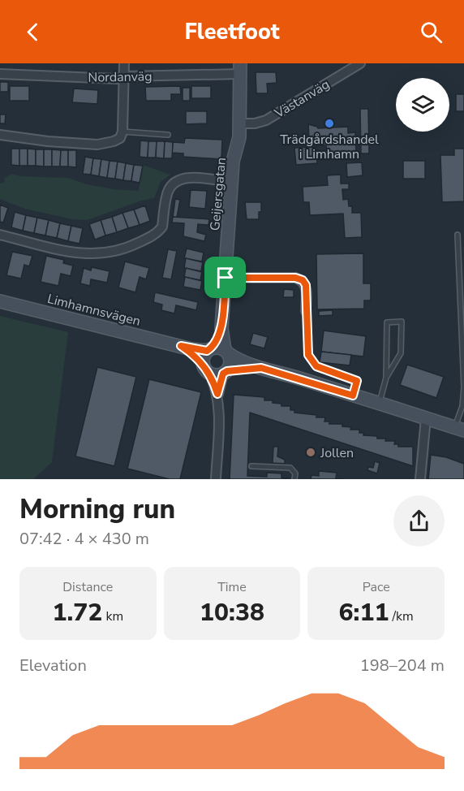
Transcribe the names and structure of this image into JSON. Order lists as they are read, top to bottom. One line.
{"streets":{"main road":["Geijersgatan","Limhamnsvägen"],"street":["Nordanväg","Västanväg"]},"crossings":[["Nordanväg","Geijersgatan"],["Västanväg","Geijersgatan"],["Geijersgatan","Limhamnsvägen"]],"places":["Trädgårdshandel i Limhamn","Jollen"],"page":{"header":"Fleetfoot","heading":["Morning run","07:42 · 4 × 430 m"],"stats":[["Distance","1.72 km"],["Time","10:38"],["Pace","6:11 /km"]],"chart":["Elevation","198–204 m"]}}
